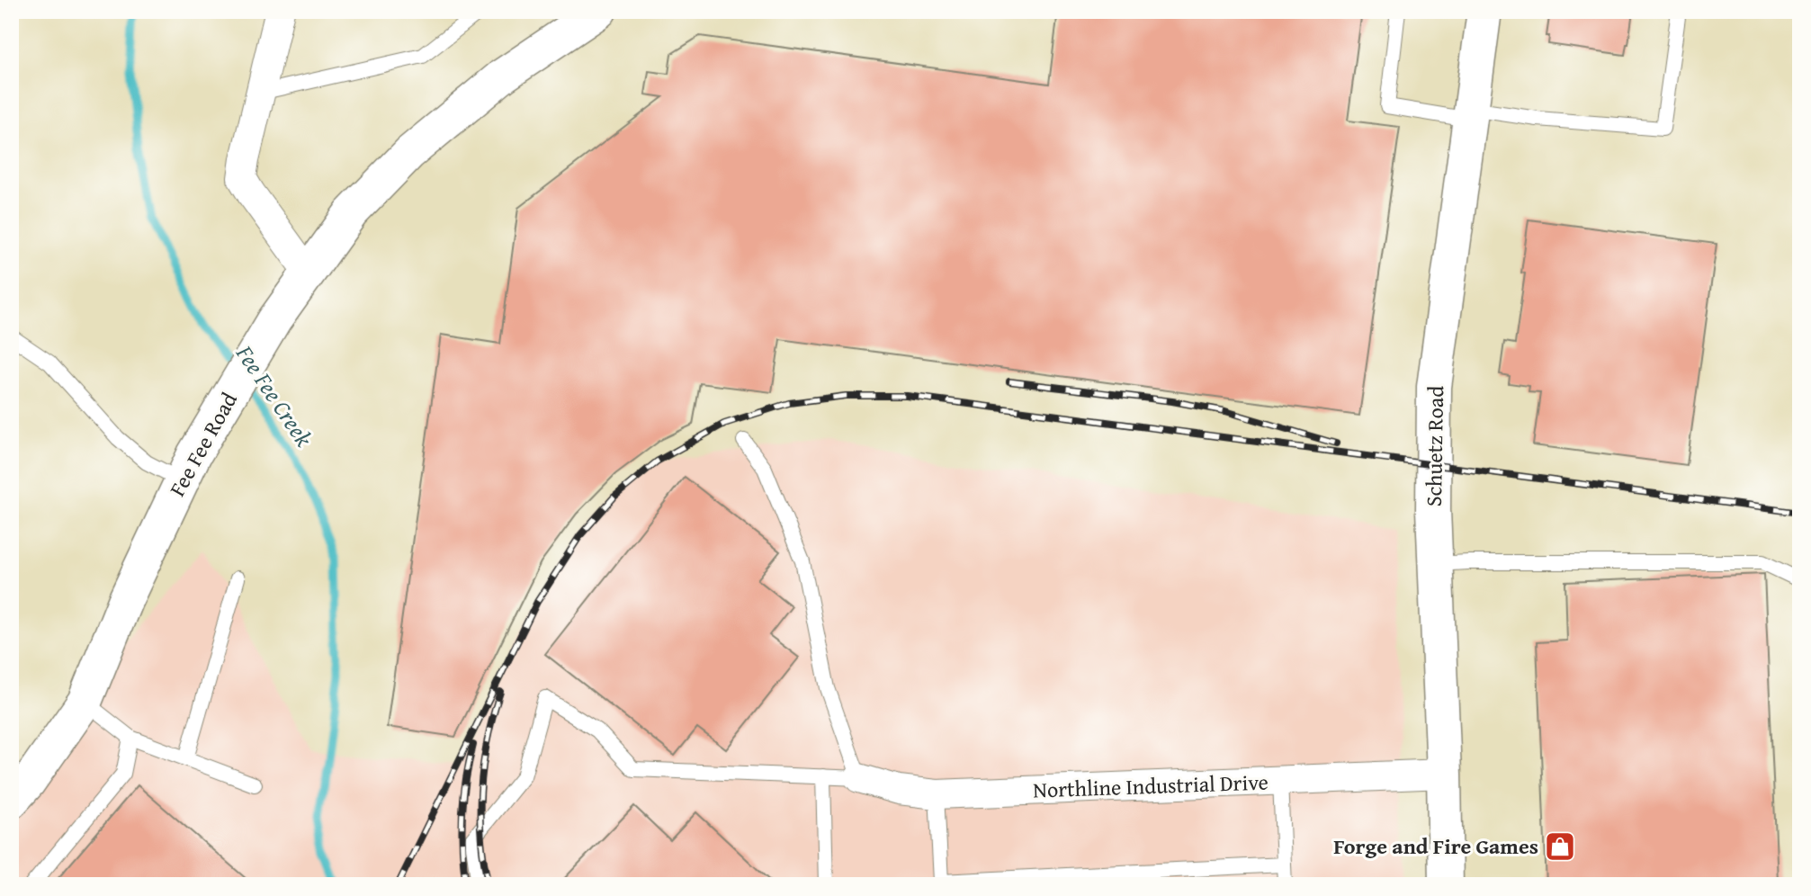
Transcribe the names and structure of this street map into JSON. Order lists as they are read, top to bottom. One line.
{"streets":{"street":["Fee Fee Road","Schuetz Road","Northline Industrial Drive"]},"crossings":[["Schuetz Road","Northline Industrial Drive"]],"water":["Fee Fee Creek"],"places":{"shop":["Forge and Fire Games"]}}
